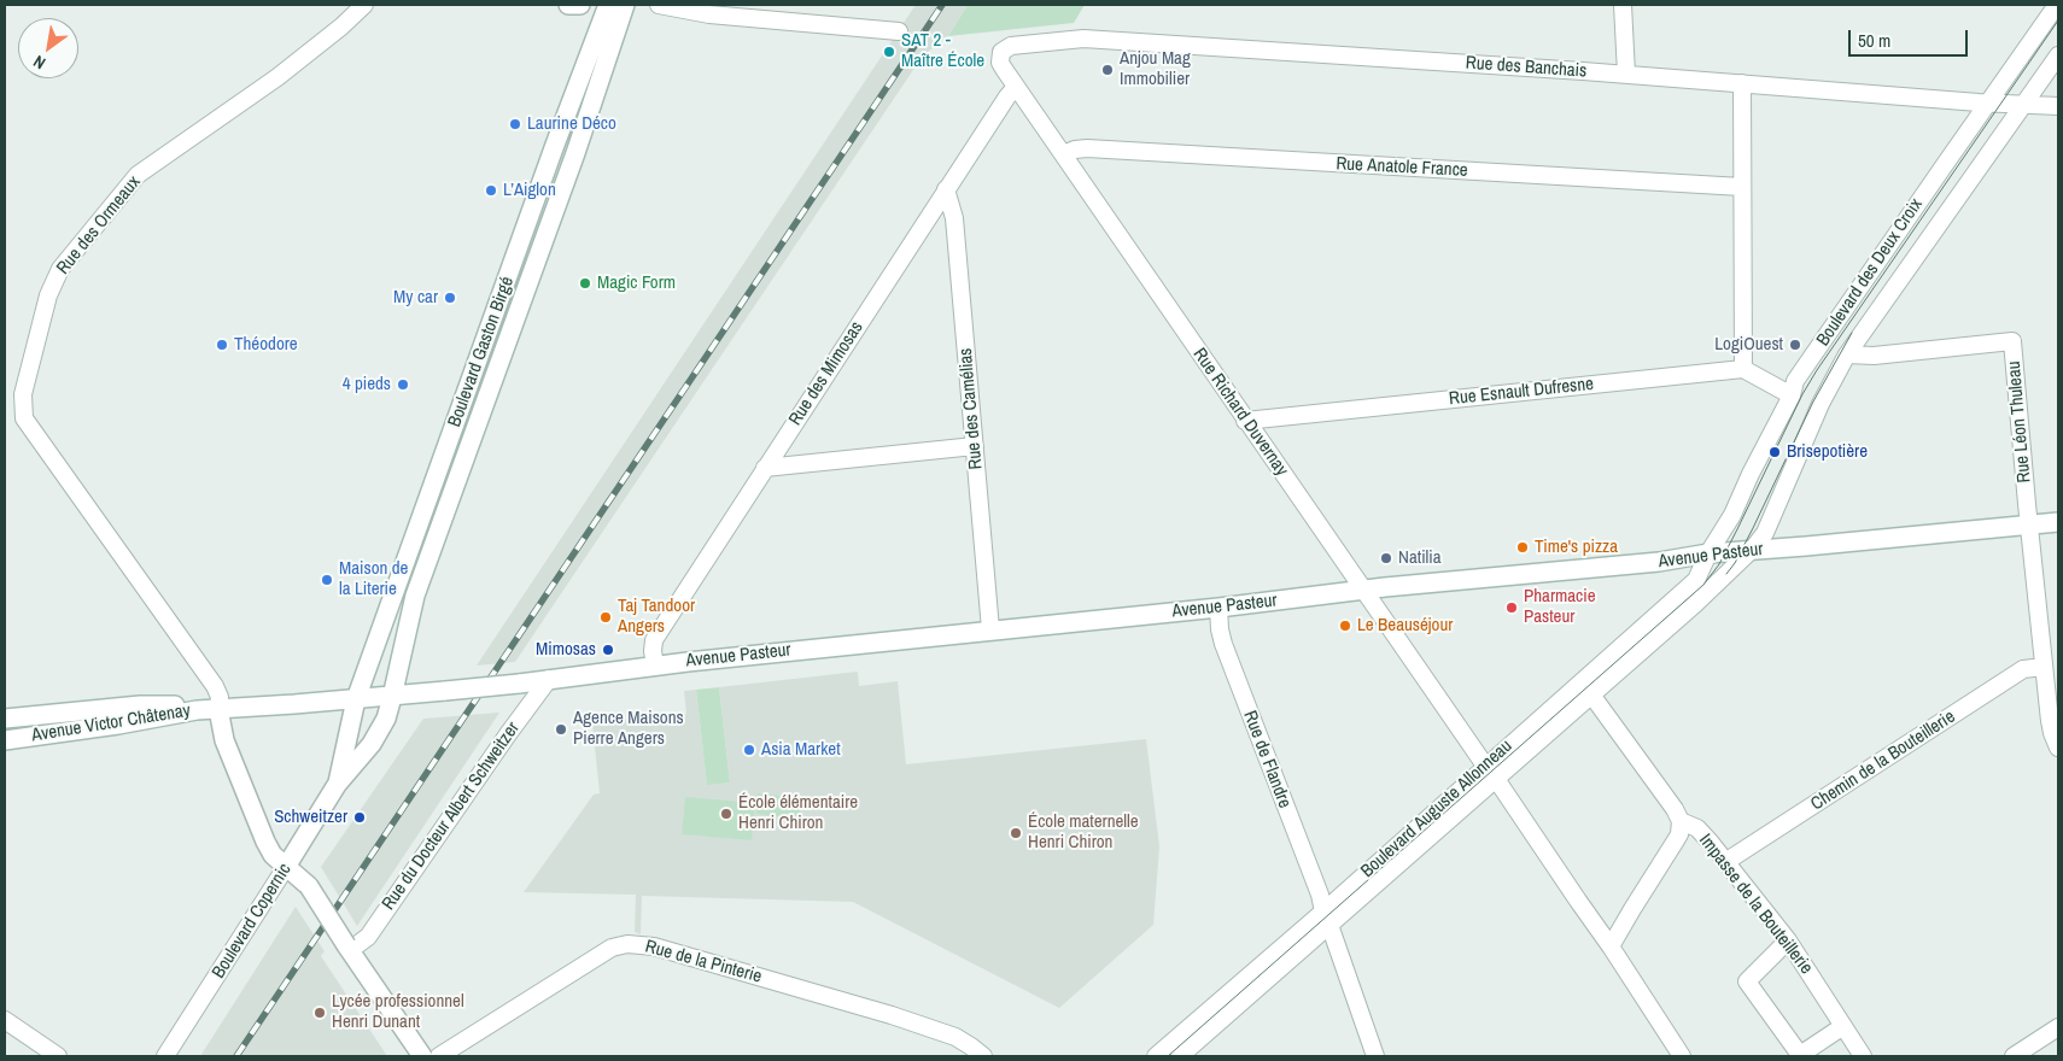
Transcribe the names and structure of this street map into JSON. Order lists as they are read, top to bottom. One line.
{"streets":{"main road":["Boulevard Gaston Birgé","Avenue Pasteur","Avenue Victor Châtenay","Boulevard Copernic"],"street":["Rue des Banchais","Rue Anatole France","Rue des Ormeaux","Boulevard des Deux Croix","Rue des Mimosas","Rue Esnault Dufresne","Rue des Camélias","Rue Richard Duvernay","Rue Léon Thuleau","Rue de Flandre","Chemin de la Bouteillerie","Boulevard Auguste Allonneau","Rue du Docteur Albert Schweitzer","Impasse de la Bouteillerie","Rue de la Pinterie"]},"crossings":[["Rue des Banchais","Boulevard des Deux Croix"],["Rue des Banchais","Rue Richard Duvernay"],["Rue Anatole France","Rue Richard Duvernay"],["Rue des Ormeaux","Avenue Victor Châtenay"],["Boulevard des Deux Croix","Rue Léon Thuleau"],["Boulevard des Deux Croix","Avenue Pasteur"],["Boulevard des Deux Croix","Boulevard Auguste Allonneau"],["Boulevard Gaston Birgé","Avenue Pasteur"],["Boulevard Gaston Birgé","Avenue Victor Châtenay"],["Boulevard Gaston Birgé","Boulevard Copernic"],["Rue des Mimosas","Rue des Camélias"],["Rue des Mimosas","Rue Richard Duvernay"],["Rue des Mimosas","Avenue Pasteur"],["Rue Esnault Dufresne","Rue Richard Duvernay"],["Rue des Camélias","Avenue Pasteur"],["Rue Richard Duvernay","Avenue Pasteur"],["Rue Richard Duvernay","Boulevard Auguste Allonneau"],["Rue Léon Thuleau","Avenue Pasteur"],["Avenue Pasteur","Avenue Victor Châtenay"],["Avenue Pasteur","Rue de Flandre"],["Avenue Pasteur","Boulevard Auguste Allonneau"],["Avenue Pasteur","Rue du Docteur Albert Schweitzer"],["Avenue Pasteur","Boulevard Copernic"],["Avenue Victor Châtenay","Boulevard Copernic"],["Rue de Flandre","Boulevard Auguste Allonneau"],["Chemin de la Bouteillerie","Impasse de la Bouteillerie"]],"places":["SAT 2 - Maître École","Anjou Mag Immobilier","Laurine Déco","L’Aiglon","Magic Form","My car","Théodore","LogiOuest","4 pieds","Brisepotière","Time's pizza","Natilia","Maison de la Literie","Pharmacie Pasteur","Taj Tandoor Angers","Le Beauséjour","Mimosas","Agence Maisons Pierre Angers","Asia Market","École élémentaire Henri Chiron","Schweitzer","École maternelle Henri Chiron","Lycée professionnel Henri Dunant"],"scale_bar":"50 m","north":"bottom left"}
